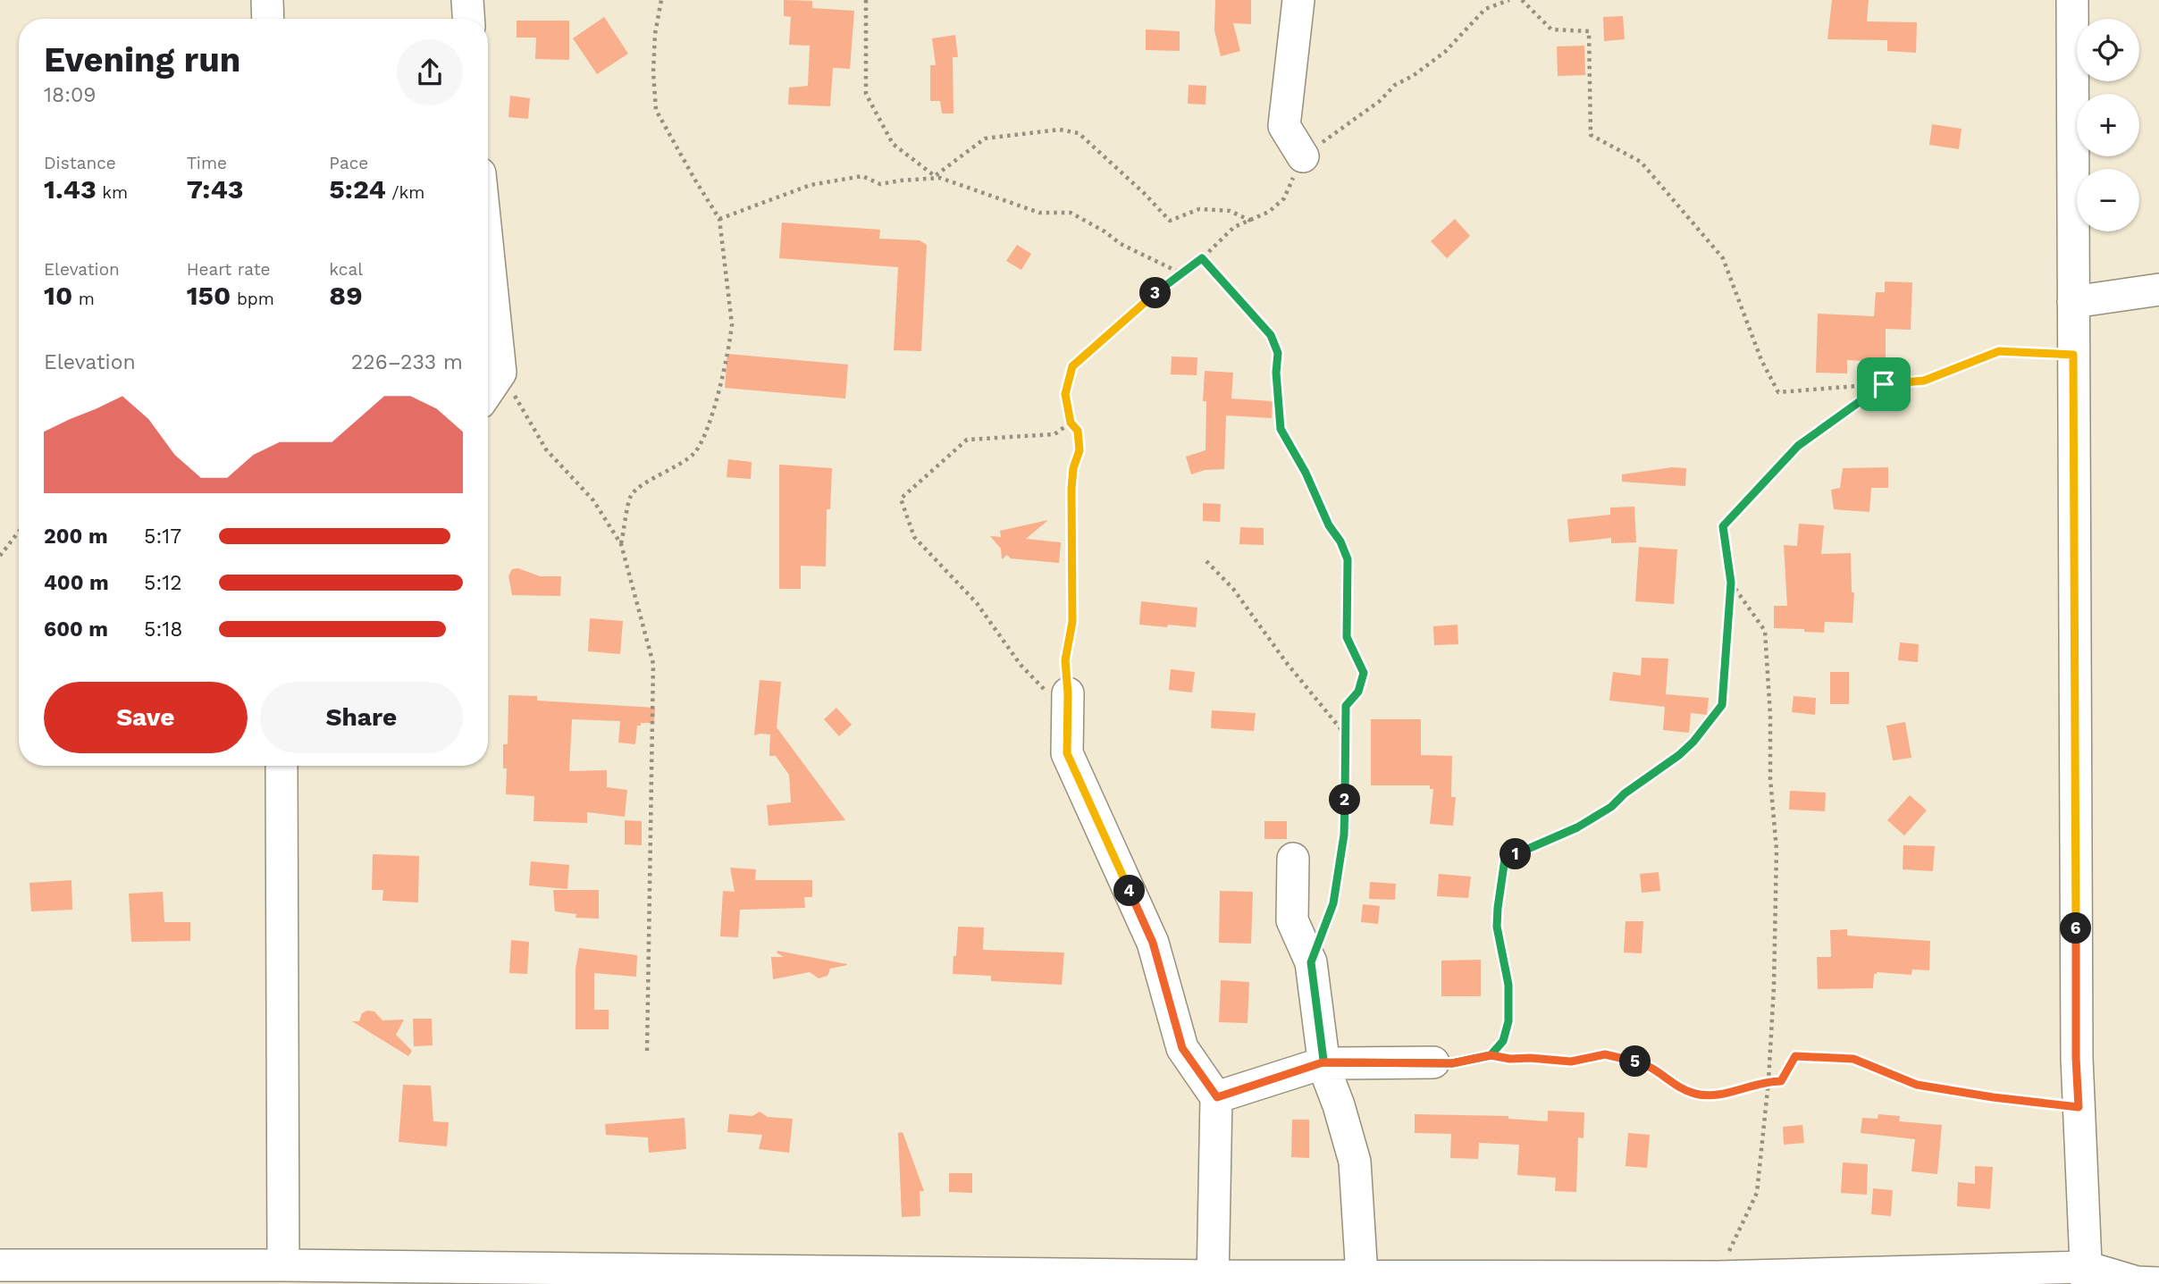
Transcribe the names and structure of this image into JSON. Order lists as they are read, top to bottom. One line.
{"page":{"map_buttons":["+","−"],"heading":["Evening run","18:09"],"stats":[["Distance","1.43 km"],["Time","7:43"],["Pace","5:24 /km"],["Elevation","10 m"],["Heart rate","150 bpm"],["kcal","89"]],"pins":["3","2","1","4","6","5"],"chart":["Elevation","226–233 m"],"list":[{"name":"200 m","note":"5:17"},{"name":"400 m","note":"5:12"},{"name":"600 m","note":"5:18"}],"buttons":["Save","Share"]}}
